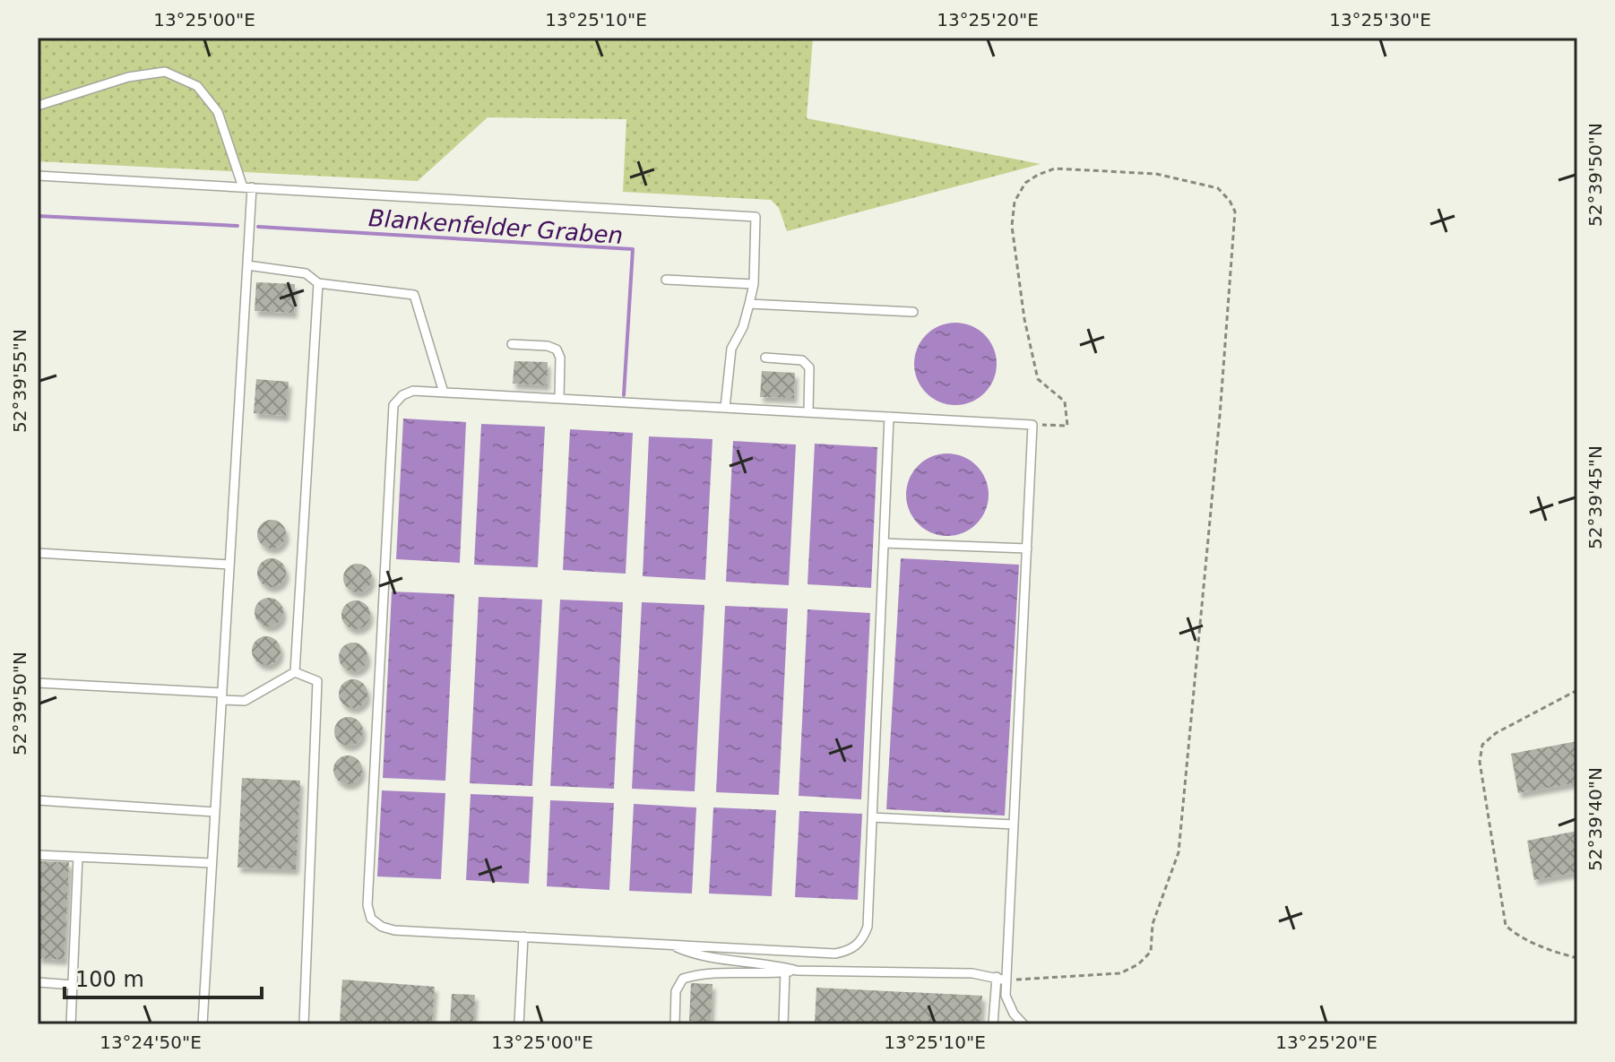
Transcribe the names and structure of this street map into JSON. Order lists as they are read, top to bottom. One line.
{"water":["Blankenfelder Graben"],"scale_bar":"100 m","coordinates":["13°25'00\"E","13°25'10\"E","13°25'20\"E","13°25'30\"E","52°39'50\"N","52°39'55\"N","52°39'45\"N","52°39'40\"N","13°24'50\"E"]}
